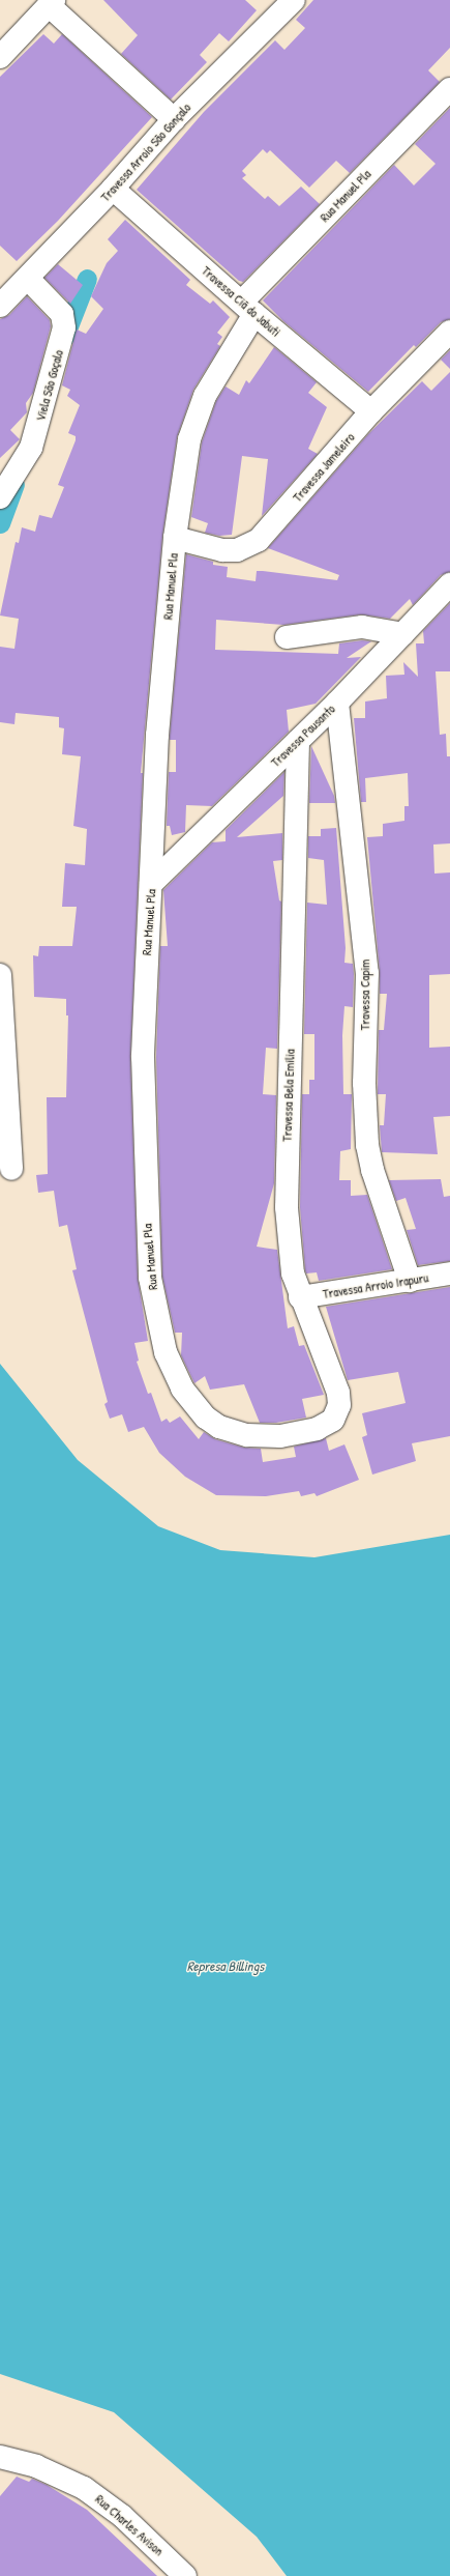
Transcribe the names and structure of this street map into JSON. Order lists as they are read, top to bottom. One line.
{"streets":{"street":["Travessa Arroio São Gonçalo","Rua Manuel Pla","Travessa Ciã do Jabuti","Viela São Goçalo","Travessa Jameleiro","Travessa Pausanto","Travessa Capim","Travessa Bela Emília","Travessa Arroio Irapuru","Rua Charles Avison"]},"crossings":[["Travessa Arroio São Gonçalo","Travessa Ciã do Jabuti"],["Travessa Arroio São Gonçalo","Viela São Goçalo"],["Rua Manuel Pla","Travessa Ciã do Jabuti"],["Rua Manuel Pla","Travessa Jameleiro"],["Rua Manuel Pla","Travessa Pausanto"],["Rua Manuel Pla","Travessa Bela Emília"],["Travessa Ciã do Jabuti","Travessa Jameleiro"],["Travessa Pausanto","Travessa Capim"],["Travessa Pausanto","Travessa Bela Emília"],["Travessa Capim","Travessa Arroio Irapuru"],["Travessa Bela Emília","Travessa Arroio Irapuru"]],"water":["Represa Billings"]}
